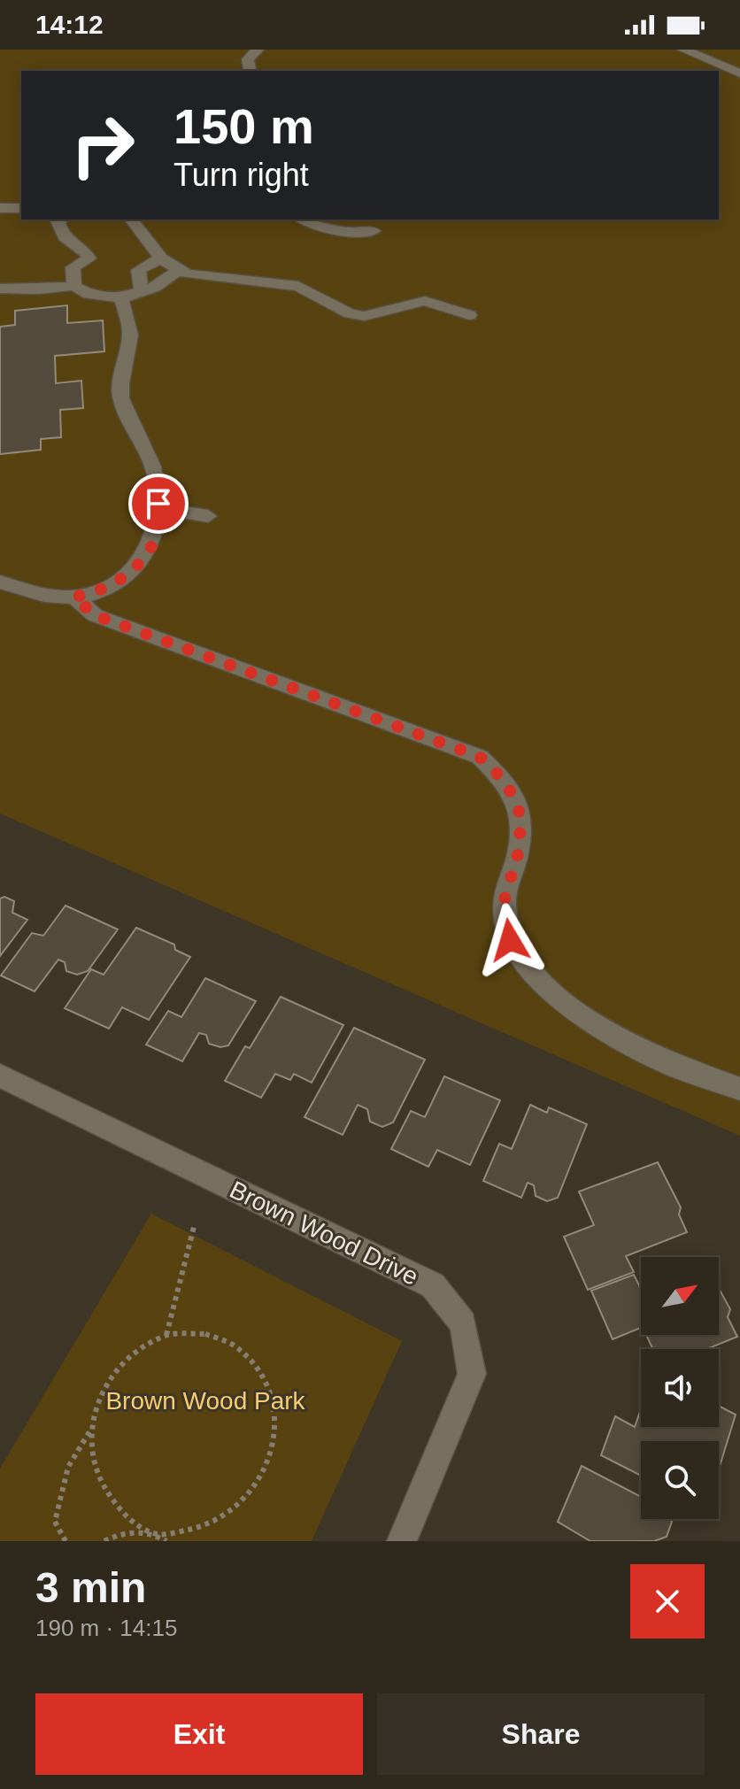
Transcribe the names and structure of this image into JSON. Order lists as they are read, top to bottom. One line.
{"streets":{"street":["Brown Wood Drive"]},"parks":["Brown Wood Park"],"north":"top right","page":{"status":"14:12","turn":["150 m","Turn right"],"heading":["3 min","190 m · 14:15"],"buttons":["Exit","Share"]}}
